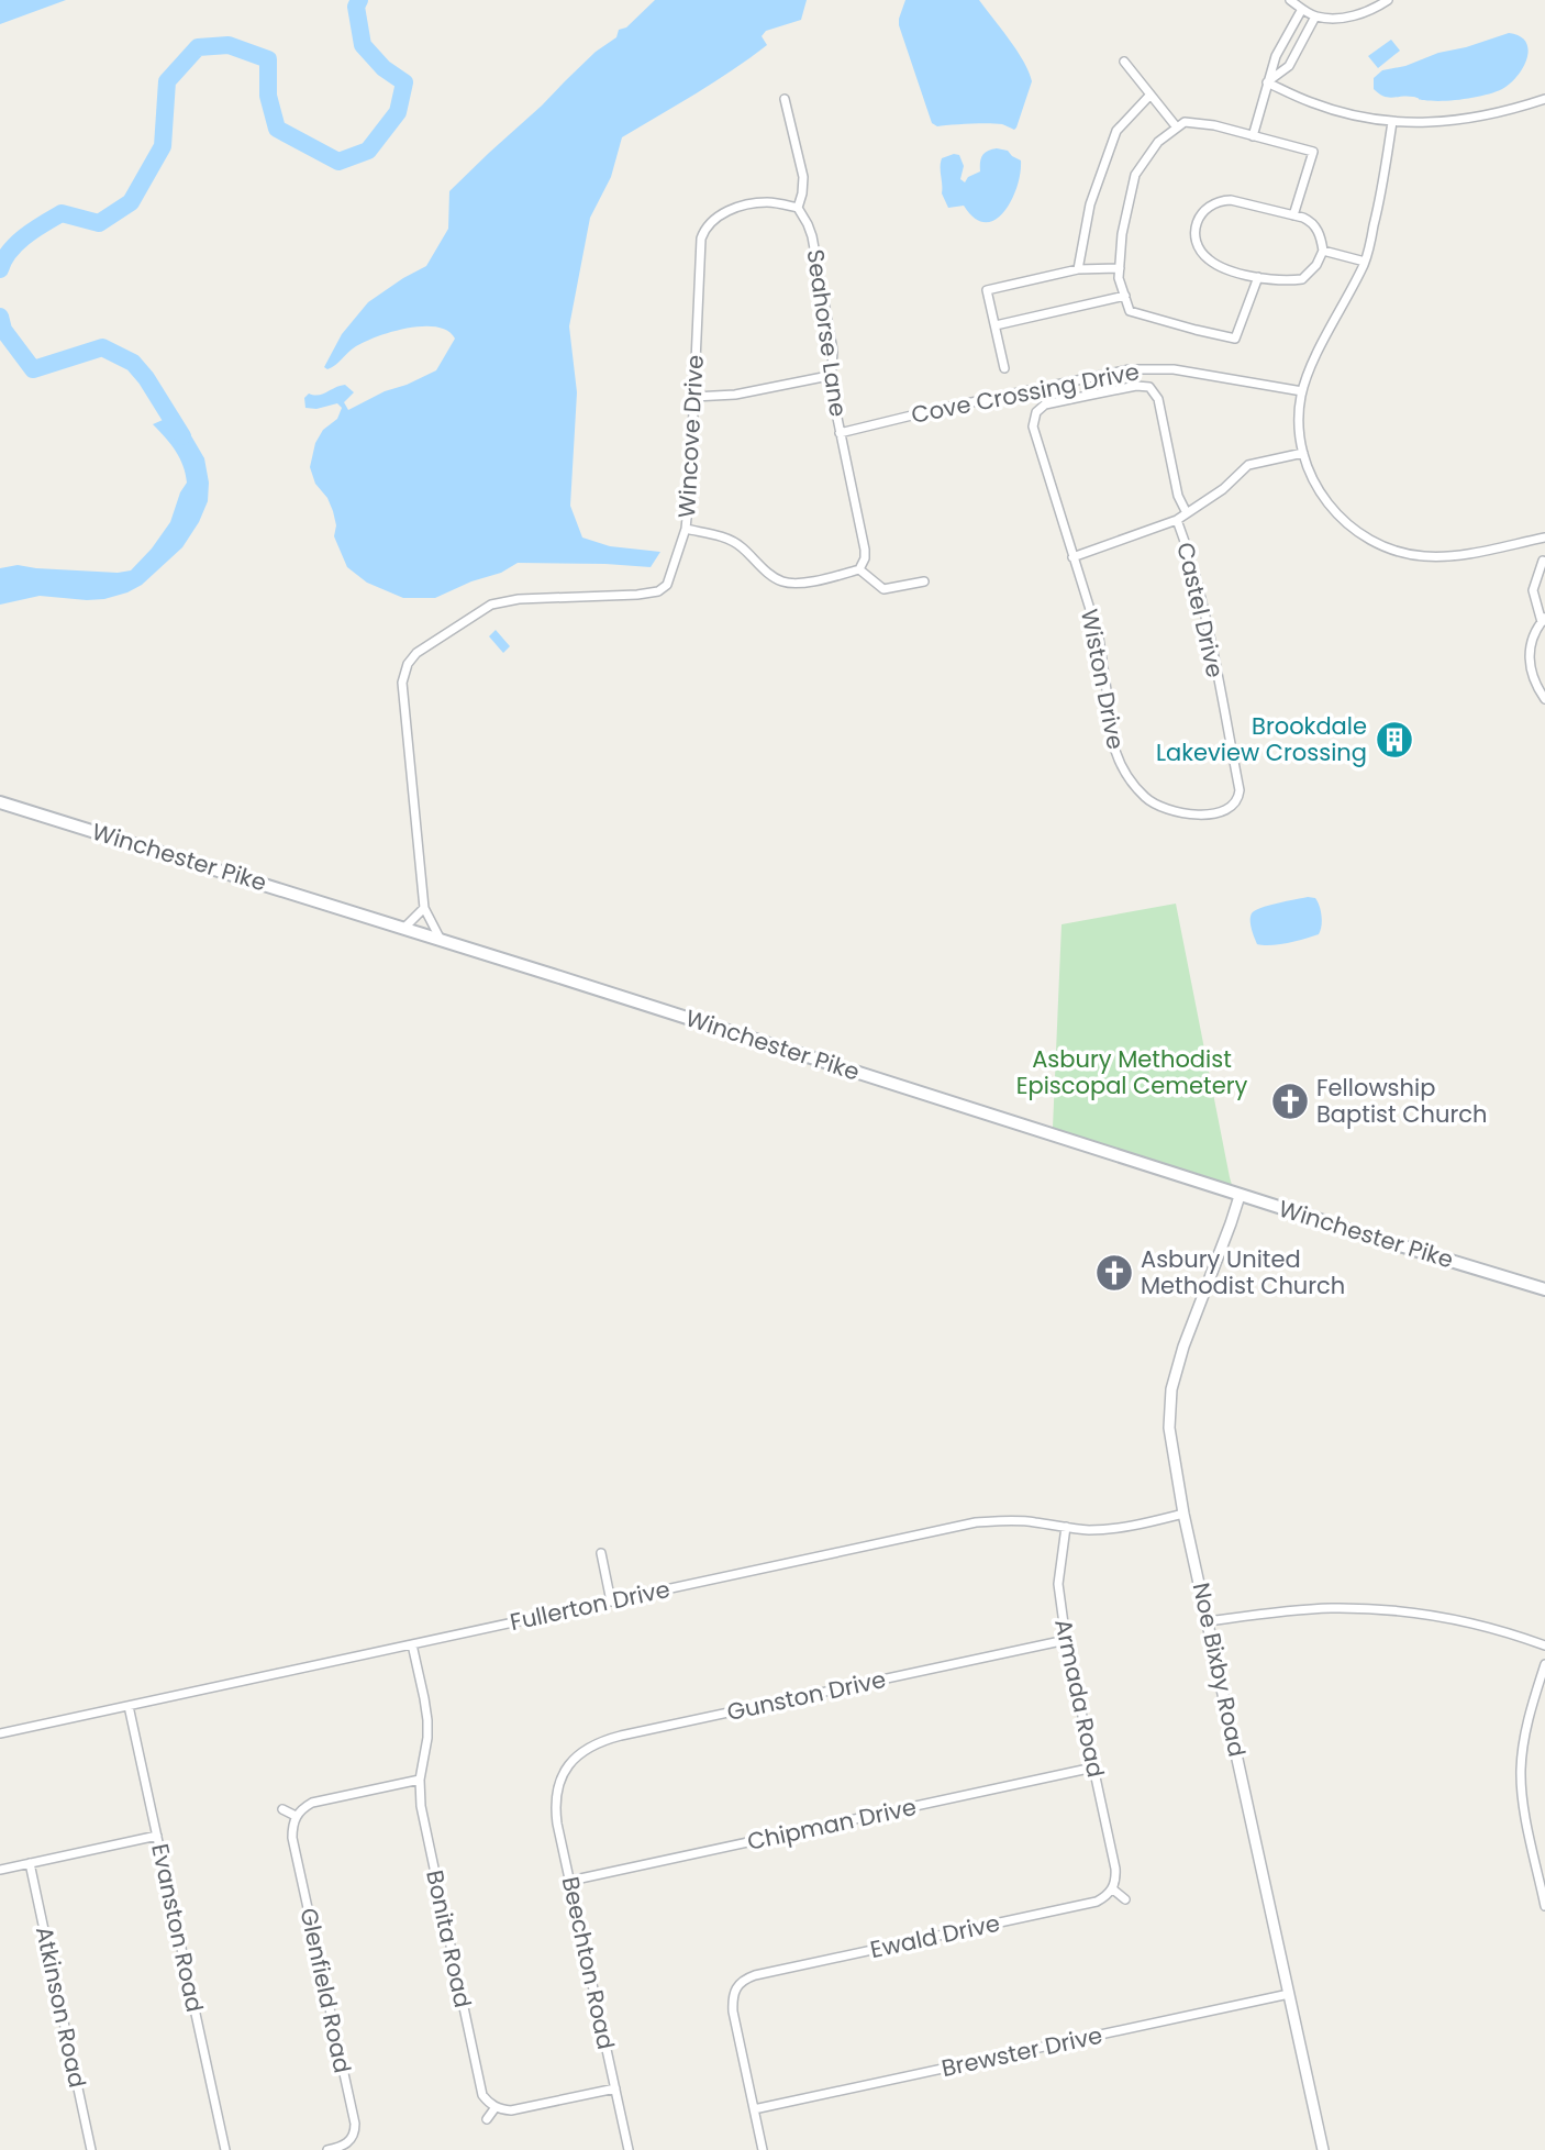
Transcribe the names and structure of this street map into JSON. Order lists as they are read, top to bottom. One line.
{"streets":{"main road":["Winchester Pike"],"street":["Seahorse Lane","Cove Crossing Drive","Wincove Drive","Castel Drive","Wiston Drive","Fullerton Drive","Noe Bixby Road","Gunston Drive","Armada Road","Chipman Drive","Evanston Road","Ewald Drive","Bonita Road","Beechton Road","Glenfield Road","Atkinson Road","Brewster Drive"]},"crossings":[["Seahorse Lane","Cove Crossing Drive"],["Seahorse Lane","Wincove Drive"],["Wincove Drive","Winchester Pike"],["Castel Drive","Wiston Drive"],["Winchester Pike","Noe Bixby Road"],["Fullerton Drive","Noe Bixby Road"],["Fullerton Drive","Armada Road"],["Fullerton Drive","Evanston Road"],["Fullerton Drive","Bonita Road"],["Noe Bixby Road","Brewster Drive"],["Gunston Drive","Armada Road"],["Gunston Drive","Beechton Road"],["Armada Road","Chipman Drive"],["Armada Road","Ewald Drive"],["Chipman Drive","Beechton Road"],["Ewald Drive","Brewster Drive"]],"parks":["Asbury Methodist Episcopal Cemetery"],"places":{"building":["Brookdale Lakeview Crossing"],"church":["Fellowship Baptist Church","Asbury United Methodist Church"]}}
